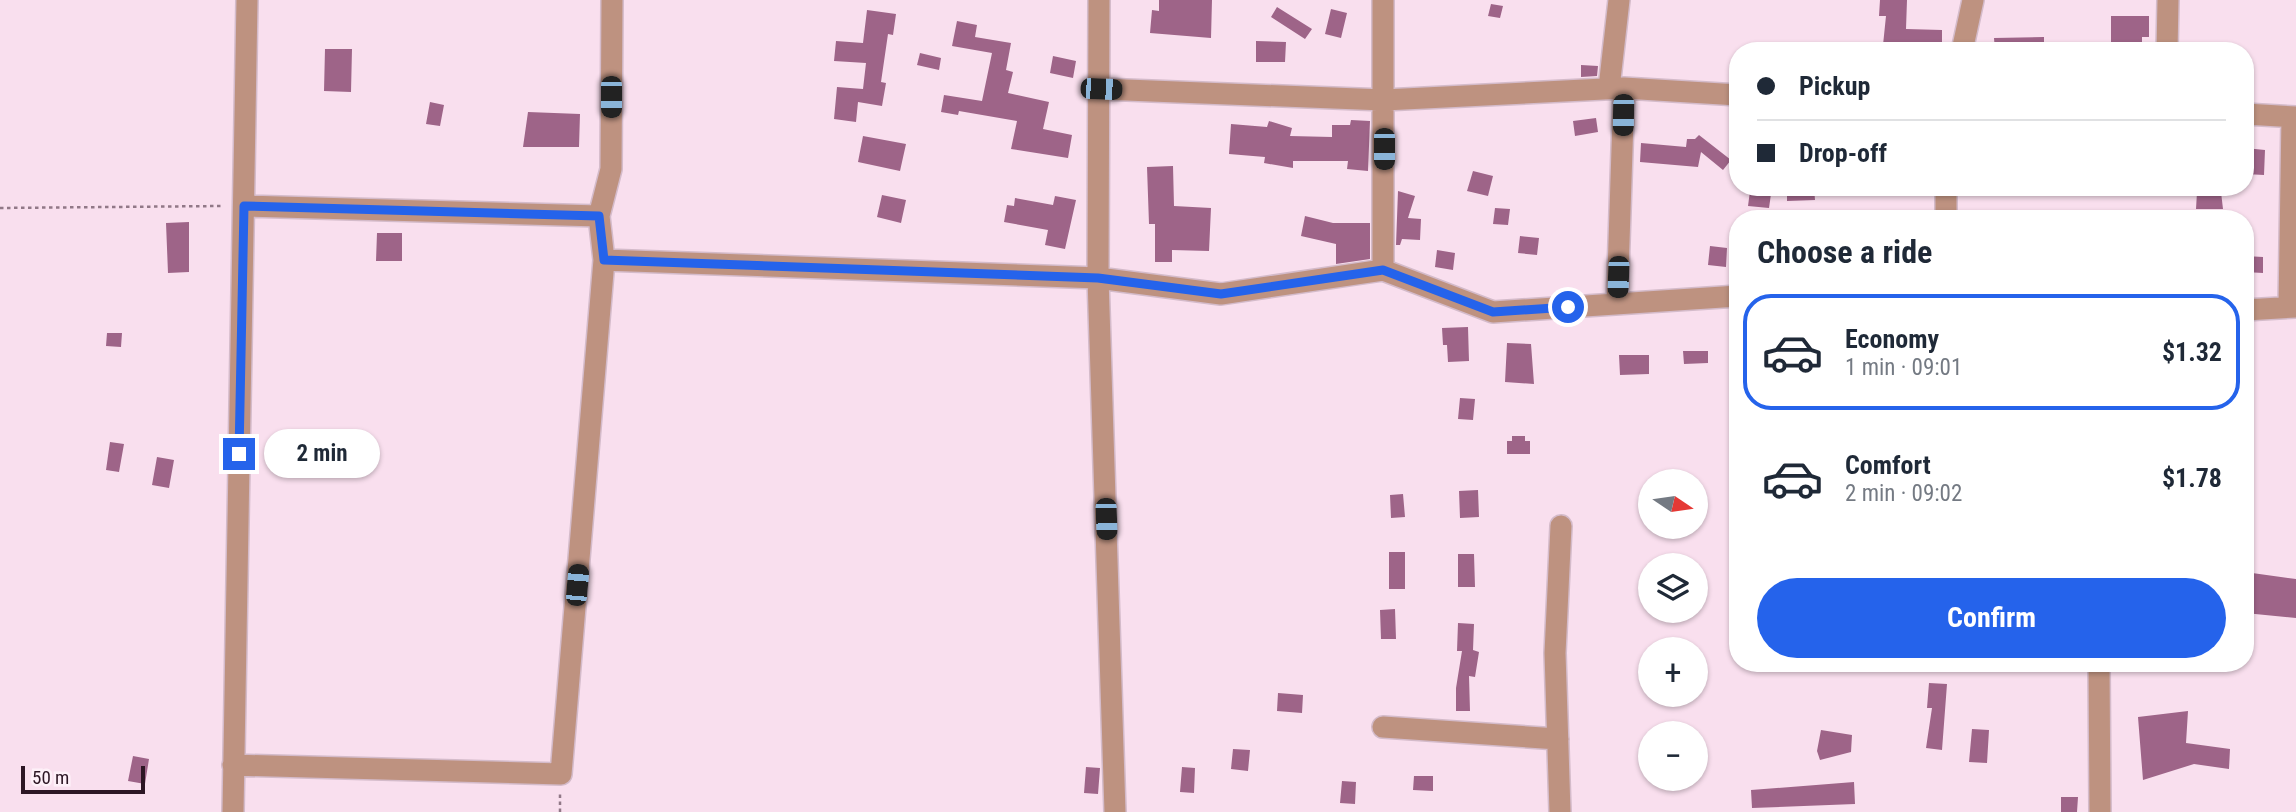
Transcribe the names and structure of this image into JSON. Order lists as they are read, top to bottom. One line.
{"scale_bar":"50 m","north":"right","page":{"banner":["Pickup","Drop-off"],"heading":"Choose a ride","list":[{"name":"Economy","note":"1 min · 09:01","value":"$1.32"},{"name":"Comfort","note":"2 min · 09:02","value":"$1.78"}],"bubble":"2 min","map_buttons":["+","−"],"buttons":"Confirm","scale":"50 m"}}
